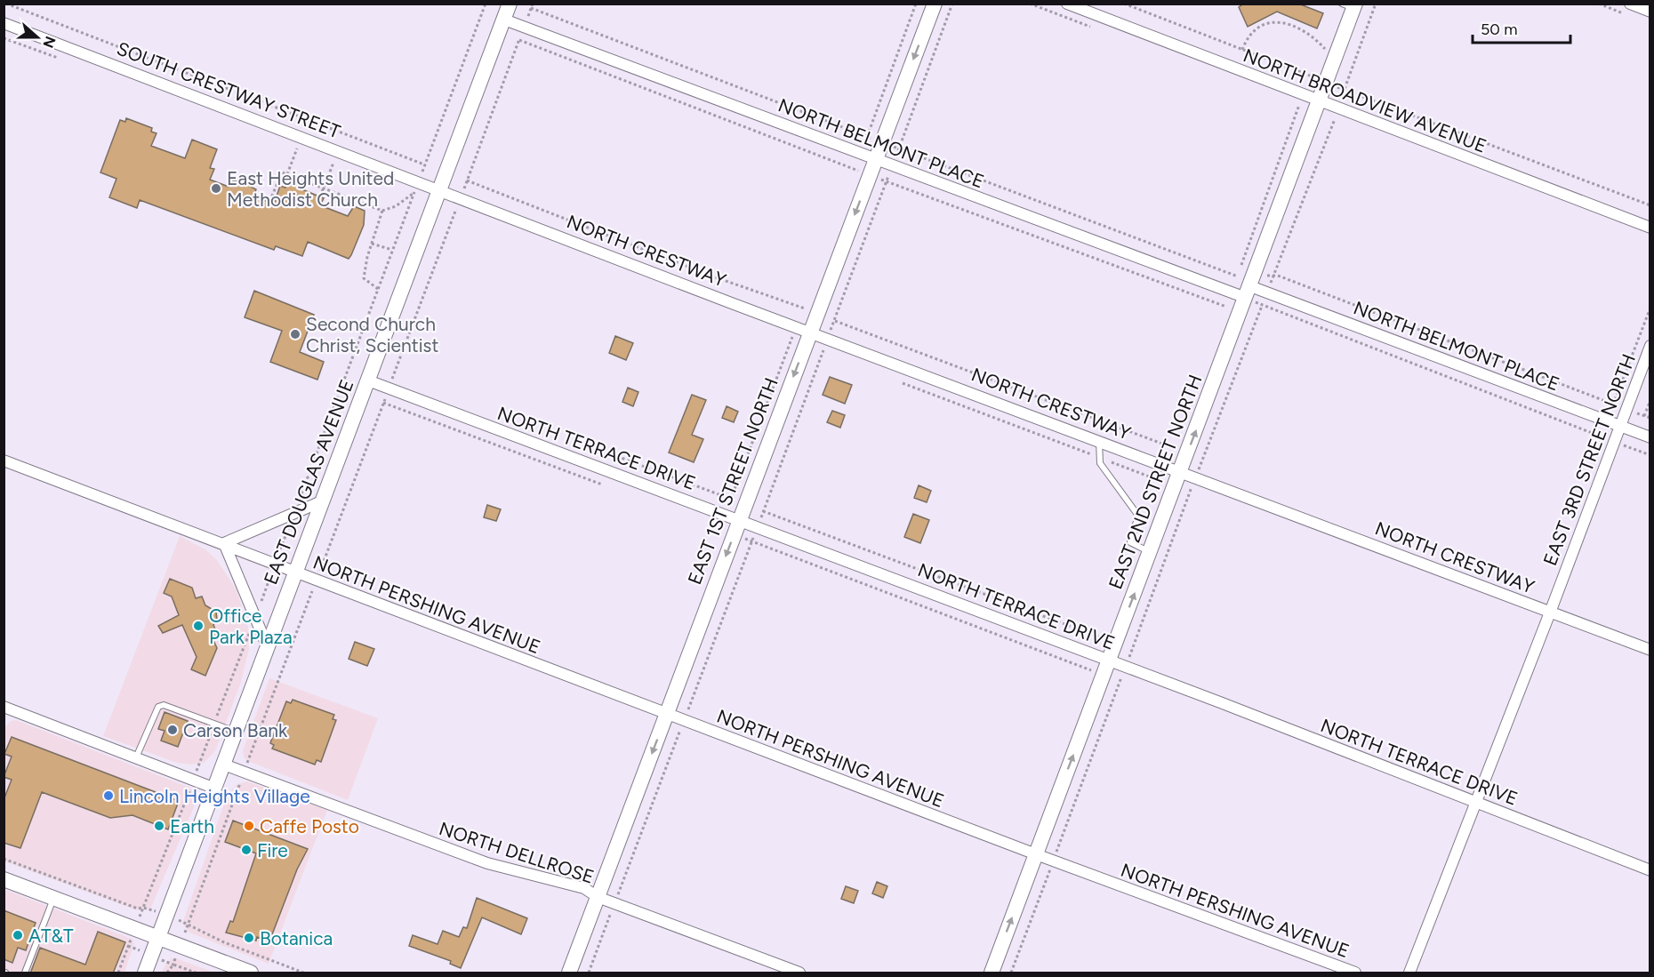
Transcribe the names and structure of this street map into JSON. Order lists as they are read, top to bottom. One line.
{"streets":{"street":["SOUTH CRESTWAY STREET","NORTH BROADVIEW AVENUE","NORTH BELMONT PLACE","NORTH CRESTWAY","NORTH TERRACE DRIVE","EAST 3RD STREET NORTH","EAST 1ST STREET NORTH","EAST DOUGLAS AVENUE","EAST 2ND STREET NORTH","NORTH PERSHING AVENUE","NORTH DELLROSE"]},"crossings":[["SOUTH CRESTWAY STREET","NORTH CRESTWAY"],["SOUTH CRESTWAY STREET","EAST DOUGLAS AVENUE"],["NORTH BROADVIEW AVENUE","EAST 2ND STREET NORTH"],["NORTH BELMONT PLACE","EAST 3RD STREET NORTH"],["NORTH BELMONT PLACE","EAST 1ST STREET NORTH"],["NORTH BELMONT PLACE","EAST DOUGLAS AVENUE"],["NORTH BELMONT PLACE","EAST 2ND STREET NORTH"],["NORTH CRESTWAY","EAST 3RD STREET NORTH"],["NORTH CRESTWAY","EAST 1ST STREET NORTH"],["NORTH CRESTWAY","EAST DOUGLAS AVENUE"],["NORTH CRESTWAY","EAST 2ND STREET NORTH"],["NORTH TERRACE DRIVE","EAST 3RD STREET NORTH"],["NORTH TERRACE DRIVE","EAST 1ST STREET NORTH"],["NORTH TERRACE DRIVE","EAST DOUGLAS AVENUE"],["NORTH TERRACE DRIVE","EAST 2ND STREET NORTH"],["EAST 1ST STREET NORTH","NORTH PERSHING AVENUE"],["EAST 1ST STREET NORTH","NORTH DELLROSE"],["EAST DOUGLAS AVENUE","NORTH PERSHING AVENUE"],["EAST DOUGLAS AVENUE","NORTH DELLROSE"],["EAST 2ND STREET NORTH","NORTH PERSHING AVENUE"]],"one_way":["EAST 1ST STREET NORTH","EAST 2ND STREET NORTH"],"places":["East Heights United Methodist Church","Second Church Christ, Scientist","Office Park Plaza","Carson Bank","Lincoln Heights Village","Earth","Caffe Posto","Fire","AT&T","Botanica"],"scale_bar":"50 m","north":"right"}
